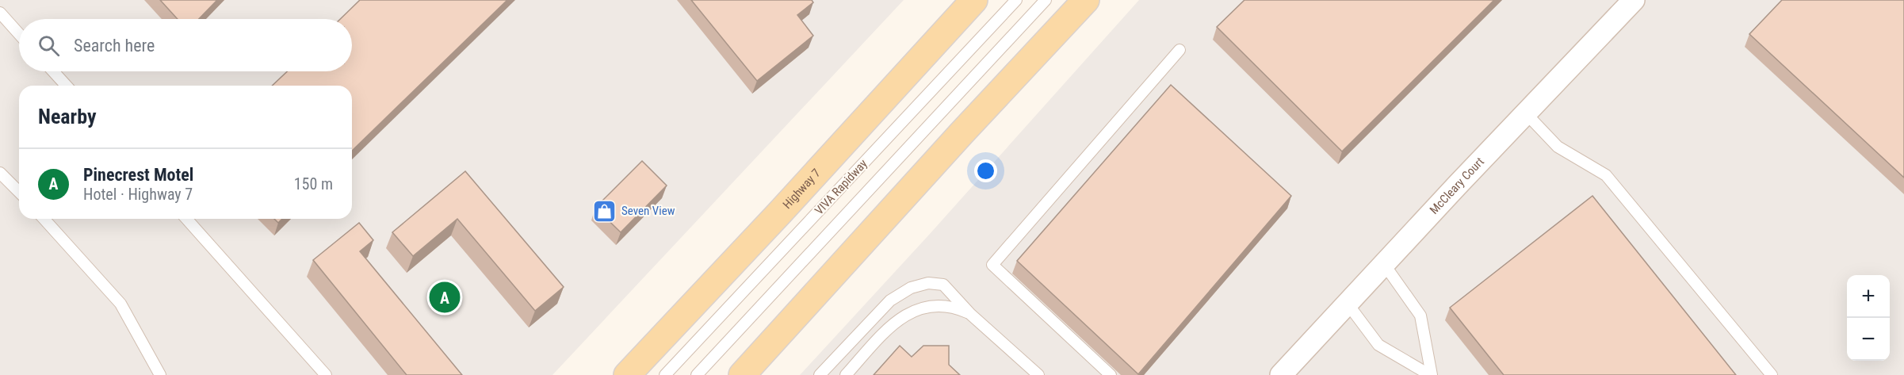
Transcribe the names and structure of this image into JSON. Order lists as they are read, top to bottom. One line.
{"streets":{"main road":["Highway 7"],"street":["McCleary Court"],"lane":["VIVA Rapidway"]},"places":{"shop":["Seven View"]},"page":{"search":"Search here","heading":"Nearby","list":[{"mark":"A","name":"Pinecrest Motel","note":"Hotel · Highway 7","value":"150 m"}],"map_buttons":["+","−"],"pins":"A"}}
